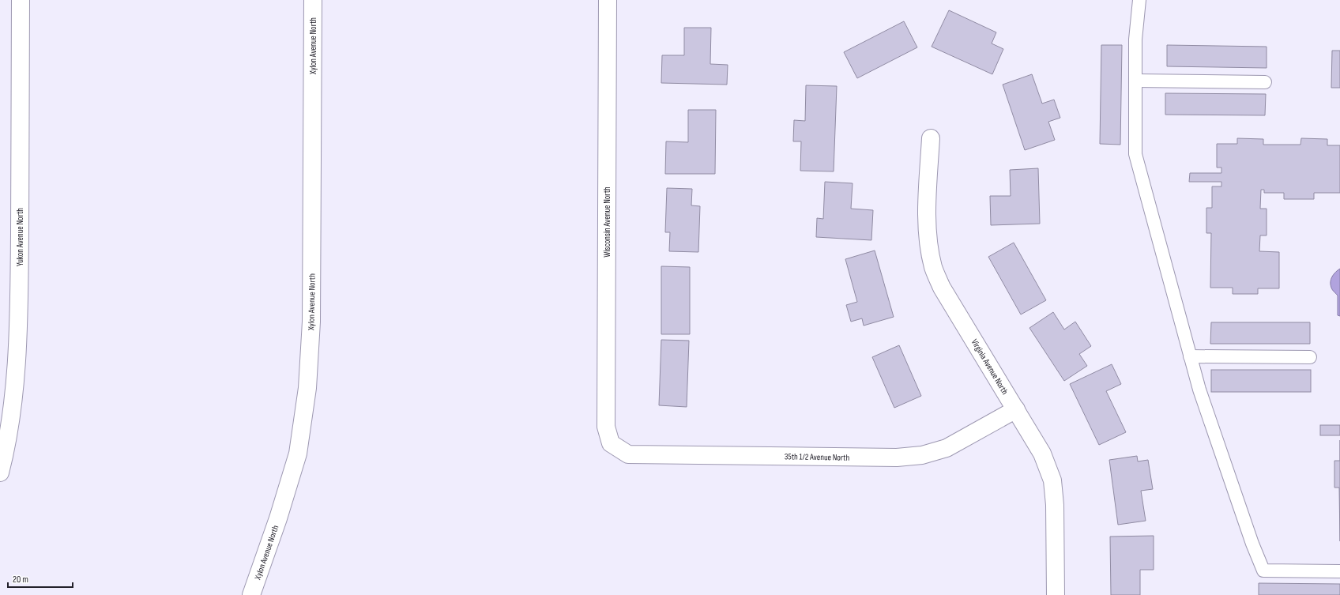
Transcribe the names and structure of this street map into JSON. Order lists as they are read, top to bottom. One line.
{"streets":{"street":["Xylon Avenue North","Wisconsin Avenue North","Yukon Avenue North","Virginia Avenue North","35th 1/2 Avenue North"]},"crossings":[["Wisconsin Avenue North","35th 1/2 Avenue North"],["Virginia Avenue North","35th 1/2 Avenue North"]],"scale_bar":"20 m"}
